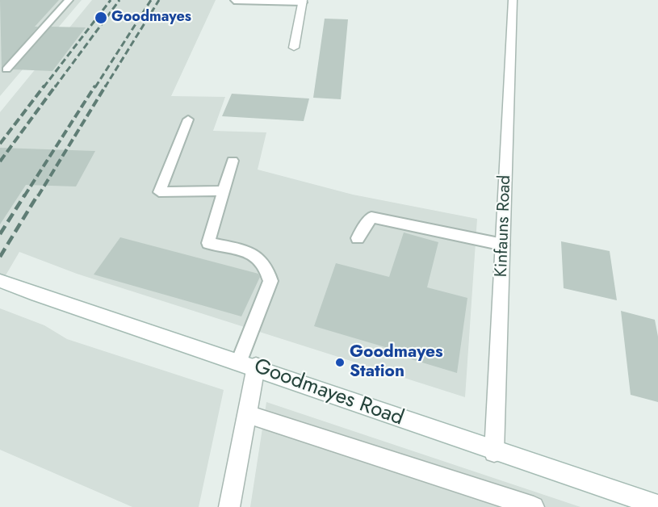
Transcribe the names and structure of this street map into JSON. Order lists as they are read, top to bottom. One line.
{"streets":{"street":["Kinfauns Road","Goodmayes Road"]},"crossings":[["Kinfauns Road","Goodmayes Road"]],"places":["Goodmayes","Goodmayes Station"]}
